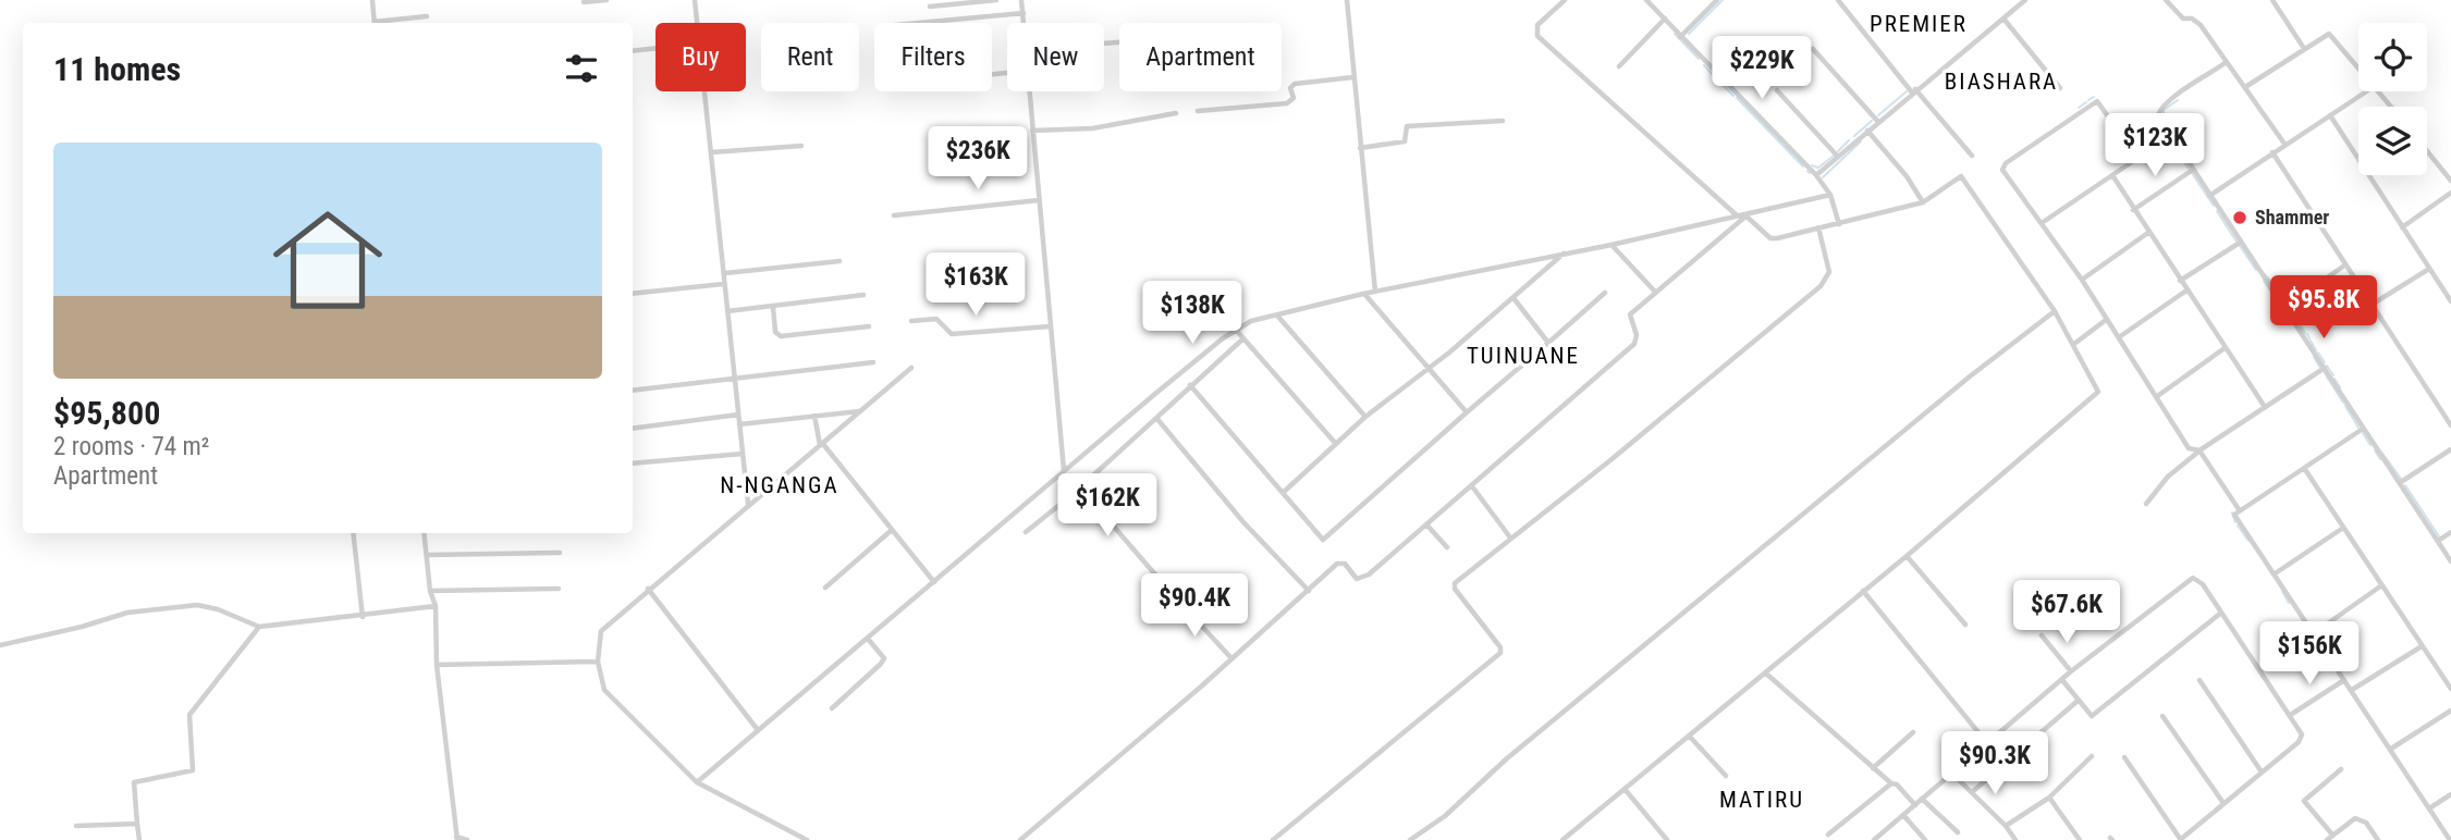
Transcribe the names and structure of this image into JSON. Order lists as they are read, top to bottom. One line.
{"districts":["PREMIER","BIASHARA","TUINUANE","N-NGANGA","MATIRU"],"places":["Shammer"],"page":{"chip":["Buy","Rent","Filters","New","Apartment"],"heading":"11 homes","price":["$229K","$123K","$236K","$163K","$95.8K","$138K","$162K","$90.4K","$67.6K","$156K","$90.3K"],"list":[{"name":"$95,800","note":"2 rooms · 74 m² · Apartment"}]}}
